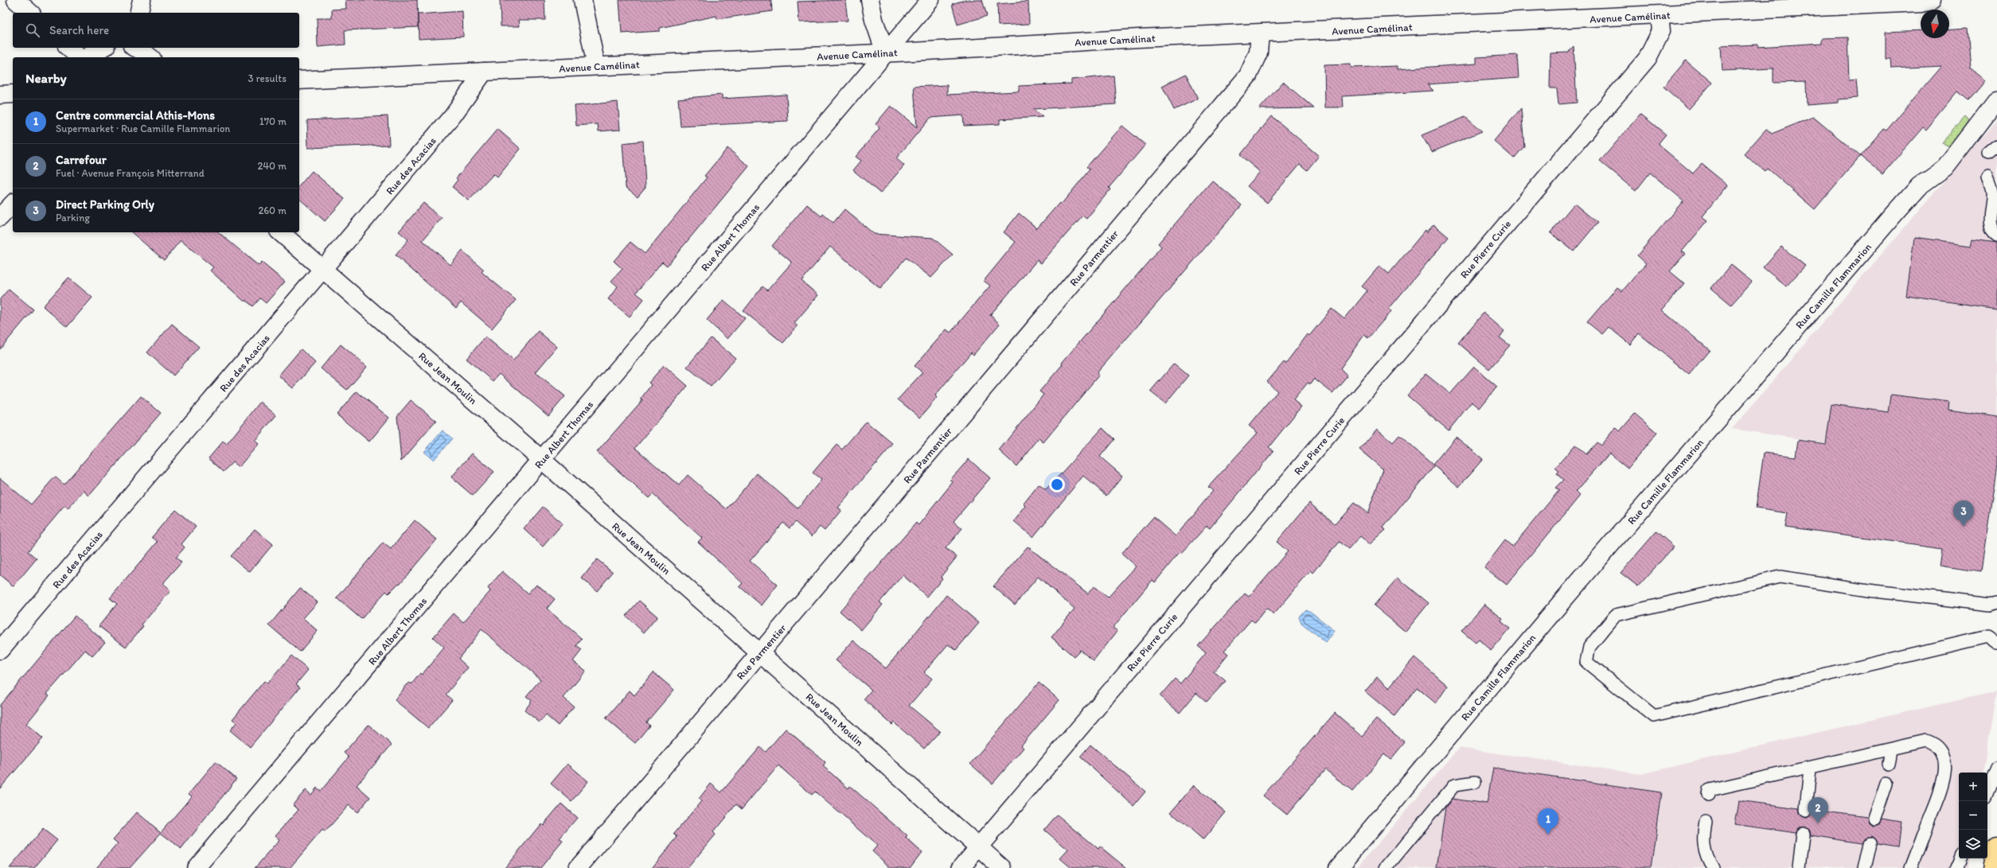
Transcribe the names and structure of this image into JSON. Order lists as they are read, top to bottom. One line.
{"streets":{"street":["Avenue Camélinat","Rue des Acacias","Rue Albert Thomas","Rue Pierre Curie","Rue Parmentier","Rue Camille Flammarion","Rue Jean Moulin"]},"crossings":[["Avenue Camélinat","Rue des Acacias"],["Avenue Camélinat","Rue Albert Thomas"],["Avenue Camélinat","Rue Pierre Curie"],["Avenue Camélinat","Rue Parmentier"],["Rue des Acacias","Rue Jean Moulin"],["Rue Albert Thomas","Rue Jean Moulin"],["Rue Pierre Curie","Rue Jean Moulin"],["Rue Parmentier","Rue Jean Moulin"]],"north":"bottom","page":{"search":"Search here","heading":["Nearby","3 results"],"list":[{"mark":"1","name":"Centre commercial Athis-Mons","note":"Supermarket · Rue Camille Flammarion","value":"170 m"},{"mark":"2","name":"Carrefour","note":"Fuel · Avenue François Mitterrand","value":"240 m"},{"mark":"3","name":"Direct Parking Orly","note":"Parking","value":"260 m"}],"pins":["3","2","1"],"map_buttons":["+","−"]}}
